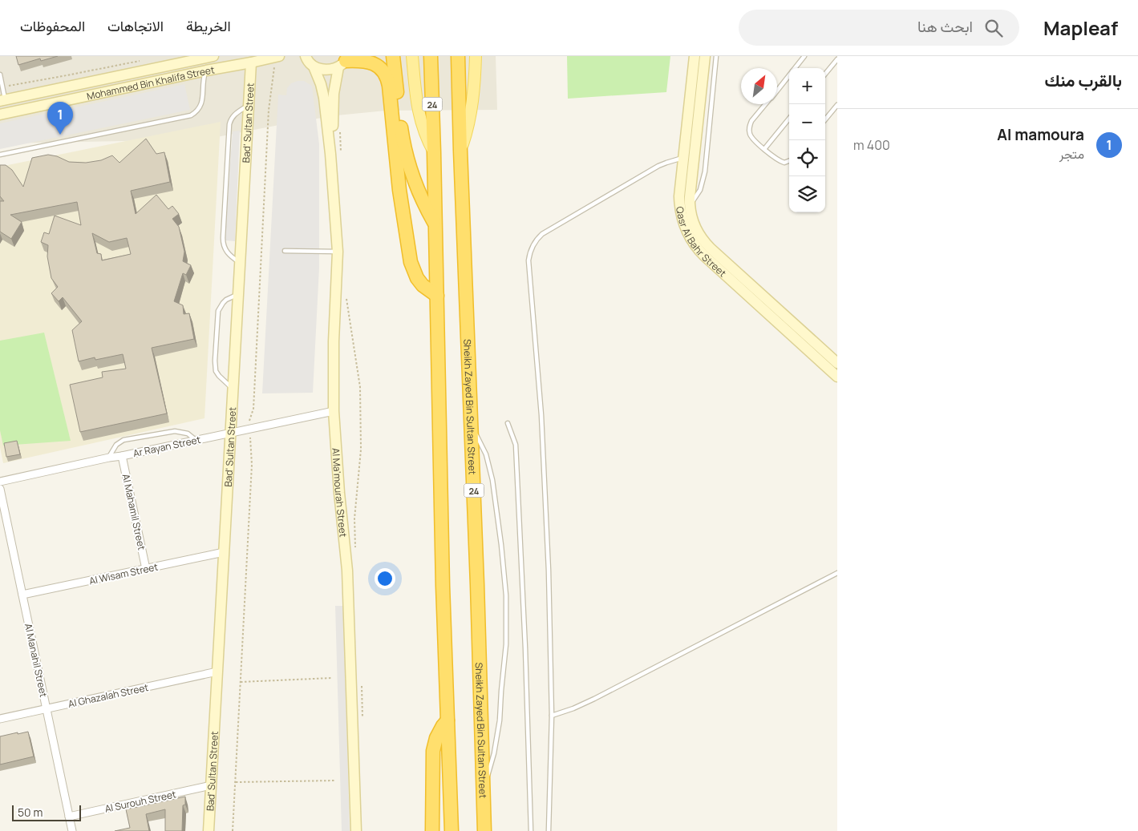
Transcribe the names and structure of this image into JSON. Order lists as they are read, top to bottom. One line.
{"streets":{"highway":["24","Sheikh Zayed Bin Sultan Street"],"street":["Mohammed Bin Khalifa Street","Bad' Sultan Street","Qasr Al Bahr Street","Ar Rayan Street","Al Ma'mourah Street","Al Mahamil Street","Al Wisam Street","Al Manahil Street","Al Ghazalah Street","Al Surouh Street"]},"crossings":[["Mohammed Bin Khalifa Street","Bad' Sultan Street"],["Bad' Sultan Street","Ar Rayan Street"],["Bad' Sultan Street","Al Wisam Street"],["Bad' Sultan Street","Al Ghazalah Street"],["Bad' Sultan Street","Al Surouh Street"],["Ar Rayan Street","Al Ma'mourah Street"],["Ar Rayan Street","Al Mahamil Street"],["Al Mahamil Street","Al Wisam Street"],["Al Wisam Street","Al Manahil Street"],["Al Manahil Street","Al Ghazalah Street"],["Al Manahil Street","Al Surouh Street"]],"scale_bar":"50 m","north":"top right","page":{"header":"Mapleaf","search":"ابحث هنا","nav":["الخريطة","الاتجاهات","المحفوظات"],"heading":"بالقرب منك","map_buttons":["+","−"],"pins":"1","list":[{"mark":"1","name":"Al mamoura","note":"متجر","value":"400 m"}],"scale":"50 m"}}
